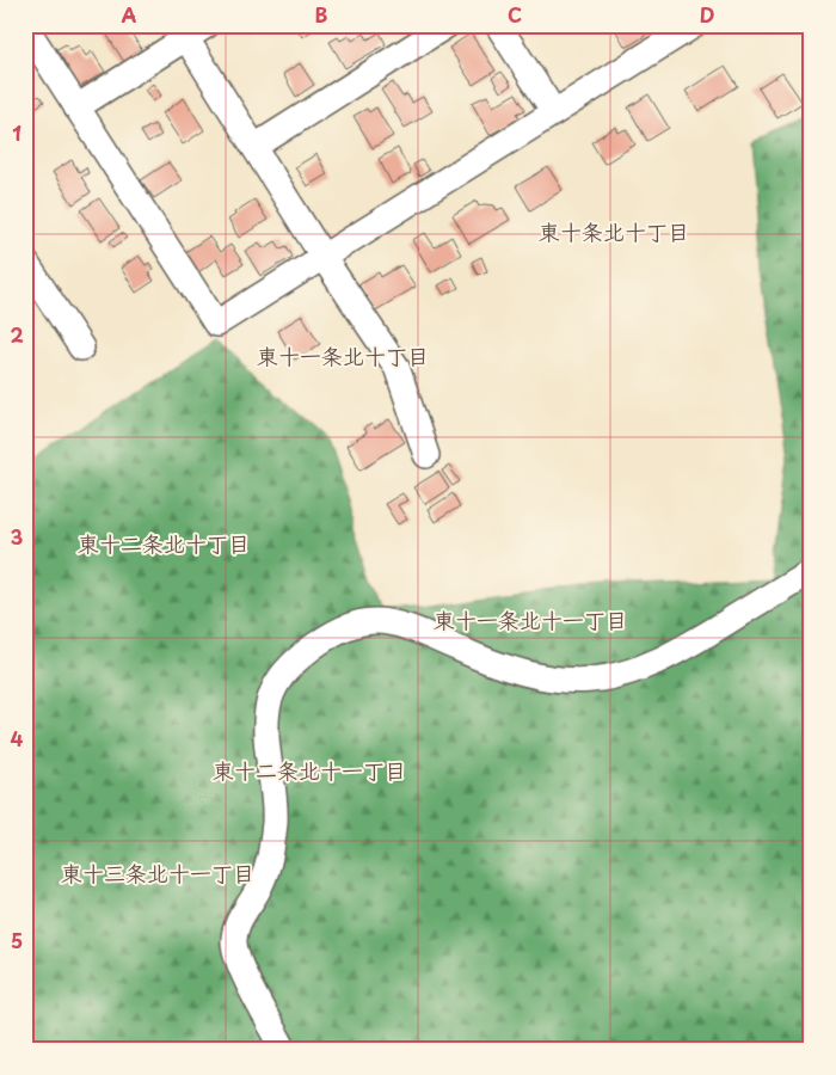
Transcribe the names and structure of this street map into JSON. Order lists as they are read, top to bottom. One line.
{"districts":["東十条北十丁目","東十一条北十丁目","東十二条北十丁目","東十一条北十一丁目","東十二条北十一丁目","東十三条北十一丁目"],"grid":{"columns":["A","B","C","D"],"rows":["1","2","3","4","5"]}}
